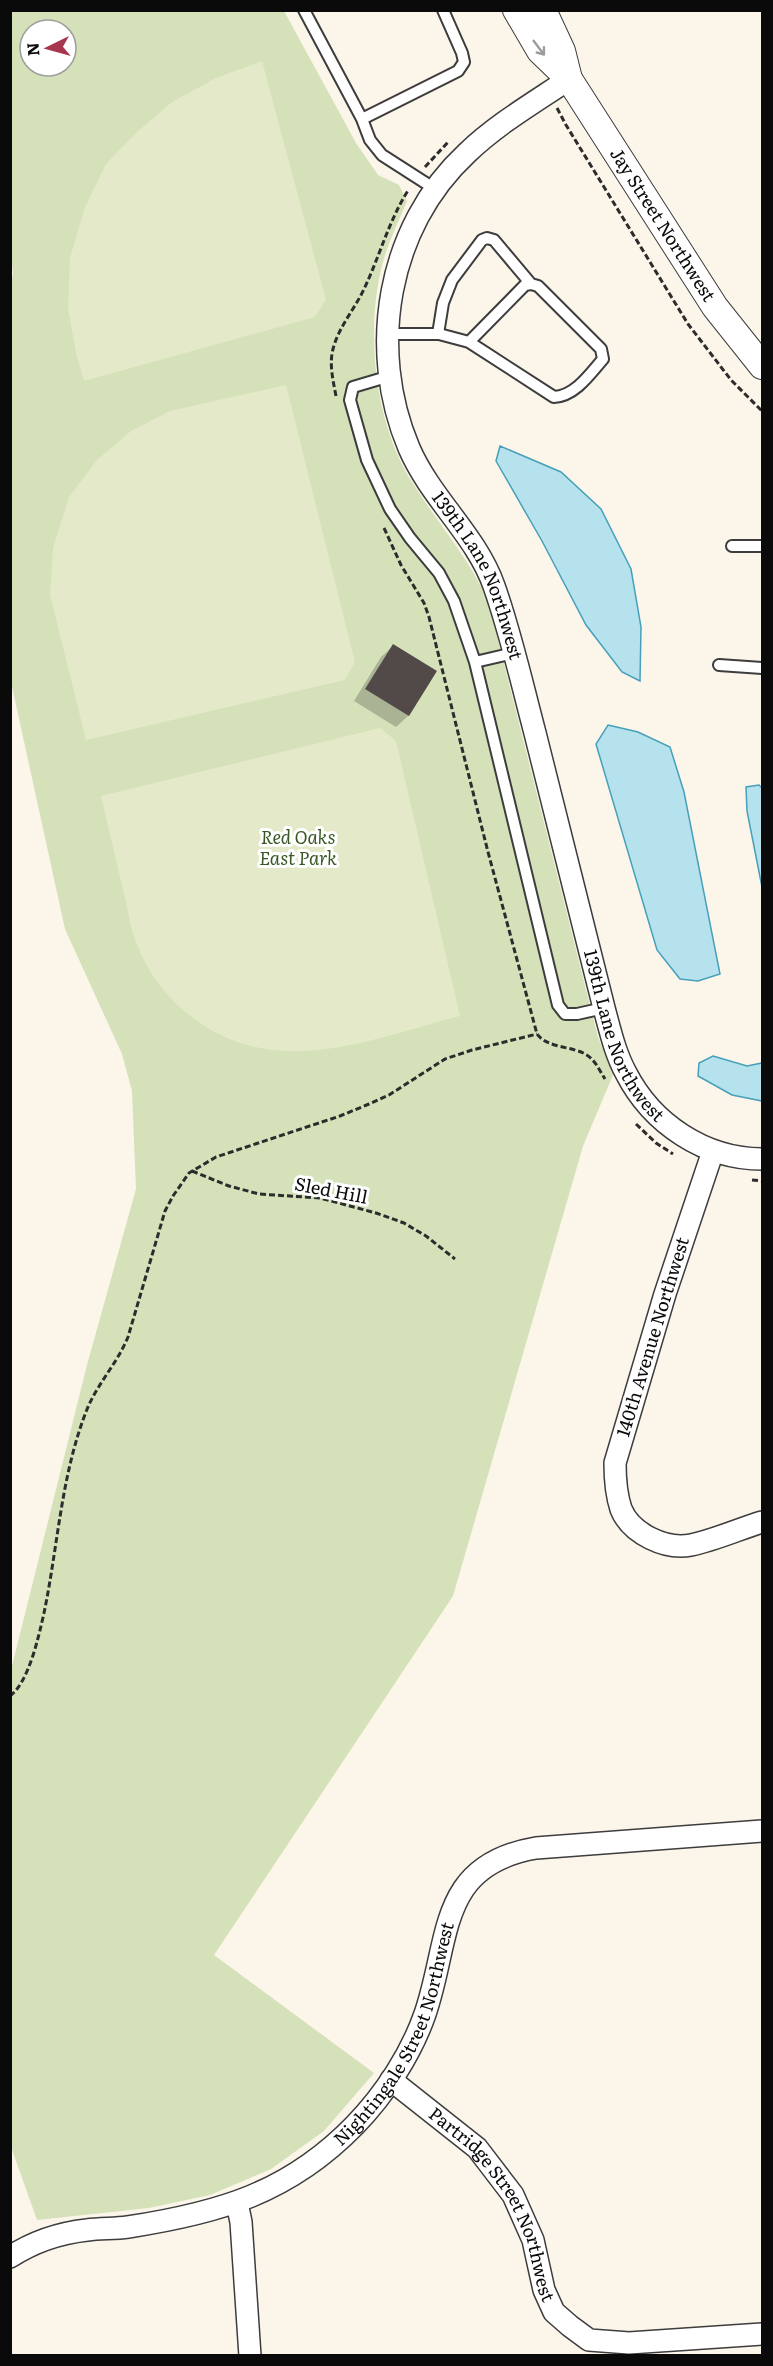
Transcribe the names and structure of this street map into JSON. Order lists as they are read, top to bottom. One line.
{"streets":{"street":["Jay Street Northwest","139th Lane Northwest","140th Avenue Northwest","Nightingale Street Northwest","Partridge Street Northwest"],"path":["Sled Hill"]},"crossings":[["Jay Street Northwest","139th Lane Northwest"],["139th Lane Northwest","140th Avenue Northwest"],["Nightingale Street Northwest","Partridge Street Northwest"]],"parks":["Red Oaks East Park"],"north":"left"}
